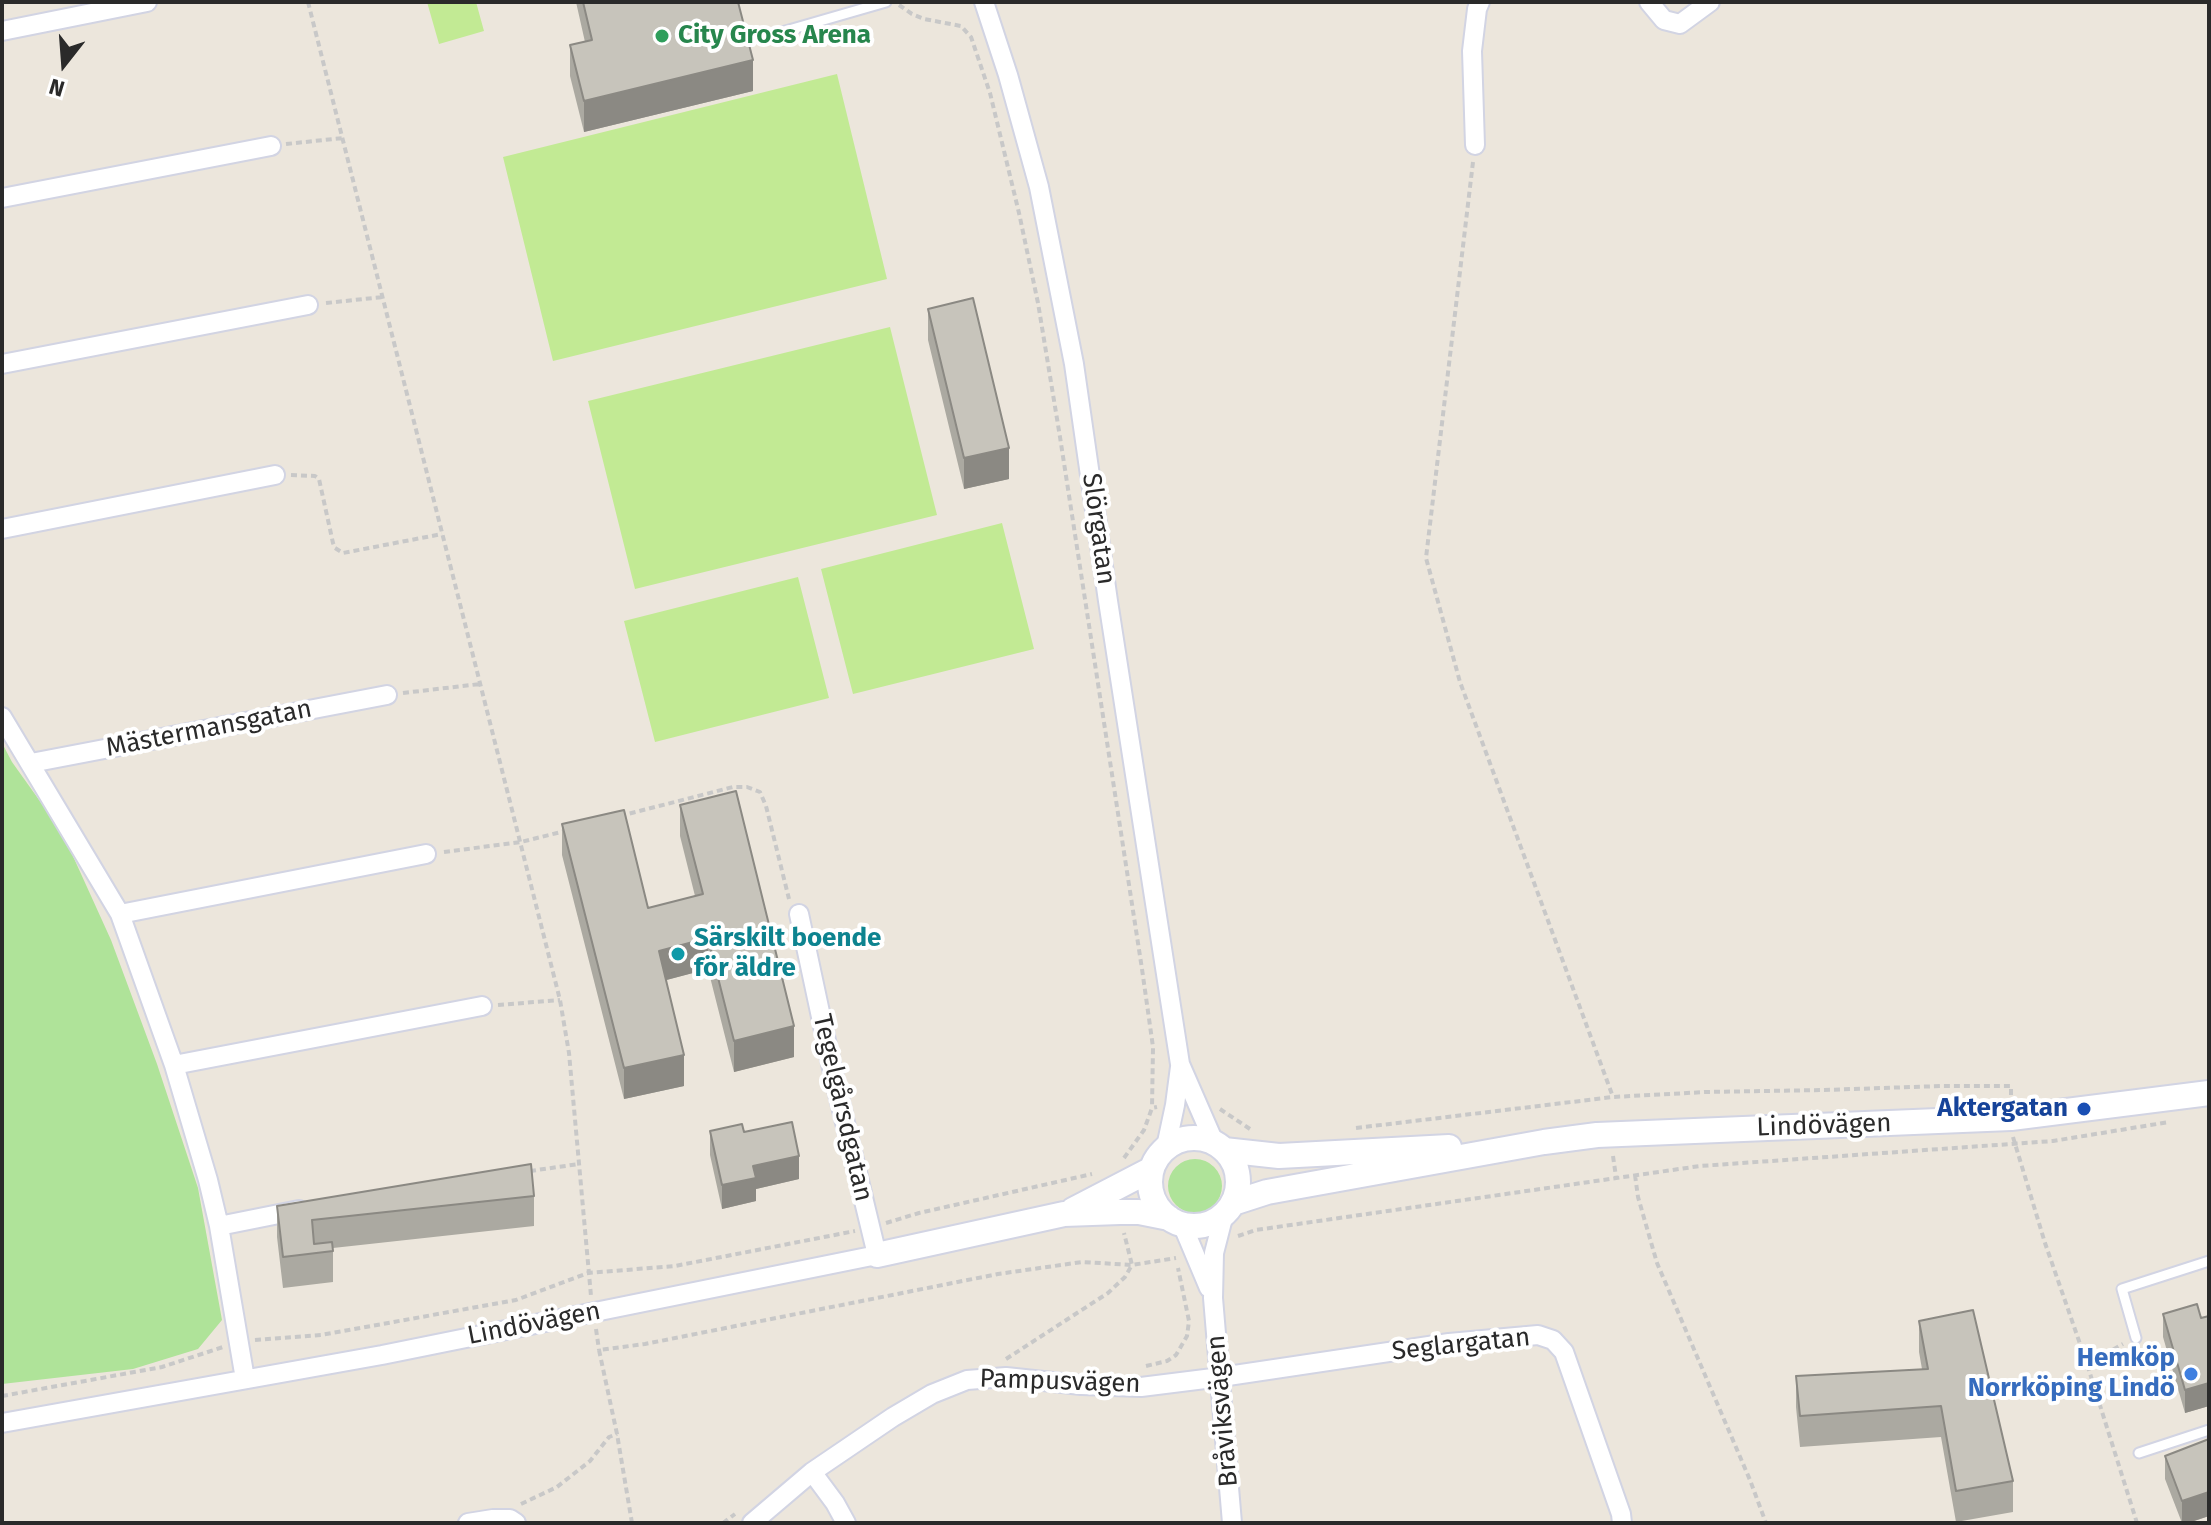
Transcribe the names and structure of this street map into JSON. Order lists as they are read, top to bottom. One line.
{"streets":{"main road":["Lindövägen"],"street":["Slörgatan","Mästermansgatan","Tegelgårsdgatan","Seglargatan","Pampusvägen","Bråviksvägen"]},"crossings":[["Slörgatan","Lindövägen"],["Slörgatan","Bråviksvägen"],["Tegelgårsdgatan","Lindövägen"],["Lindövägen","Bråviksvägen"],["Seglargatan","Pampusvägen"],["Seglargatan","Bråviksvägen"],["Pampusvägen","Bråviksvägen"]],"places":["City Gross Arena","Särskilt boende för äldre","Aktergatan","Hemköp Norrköping Lindö"],"north":"bottom"}
